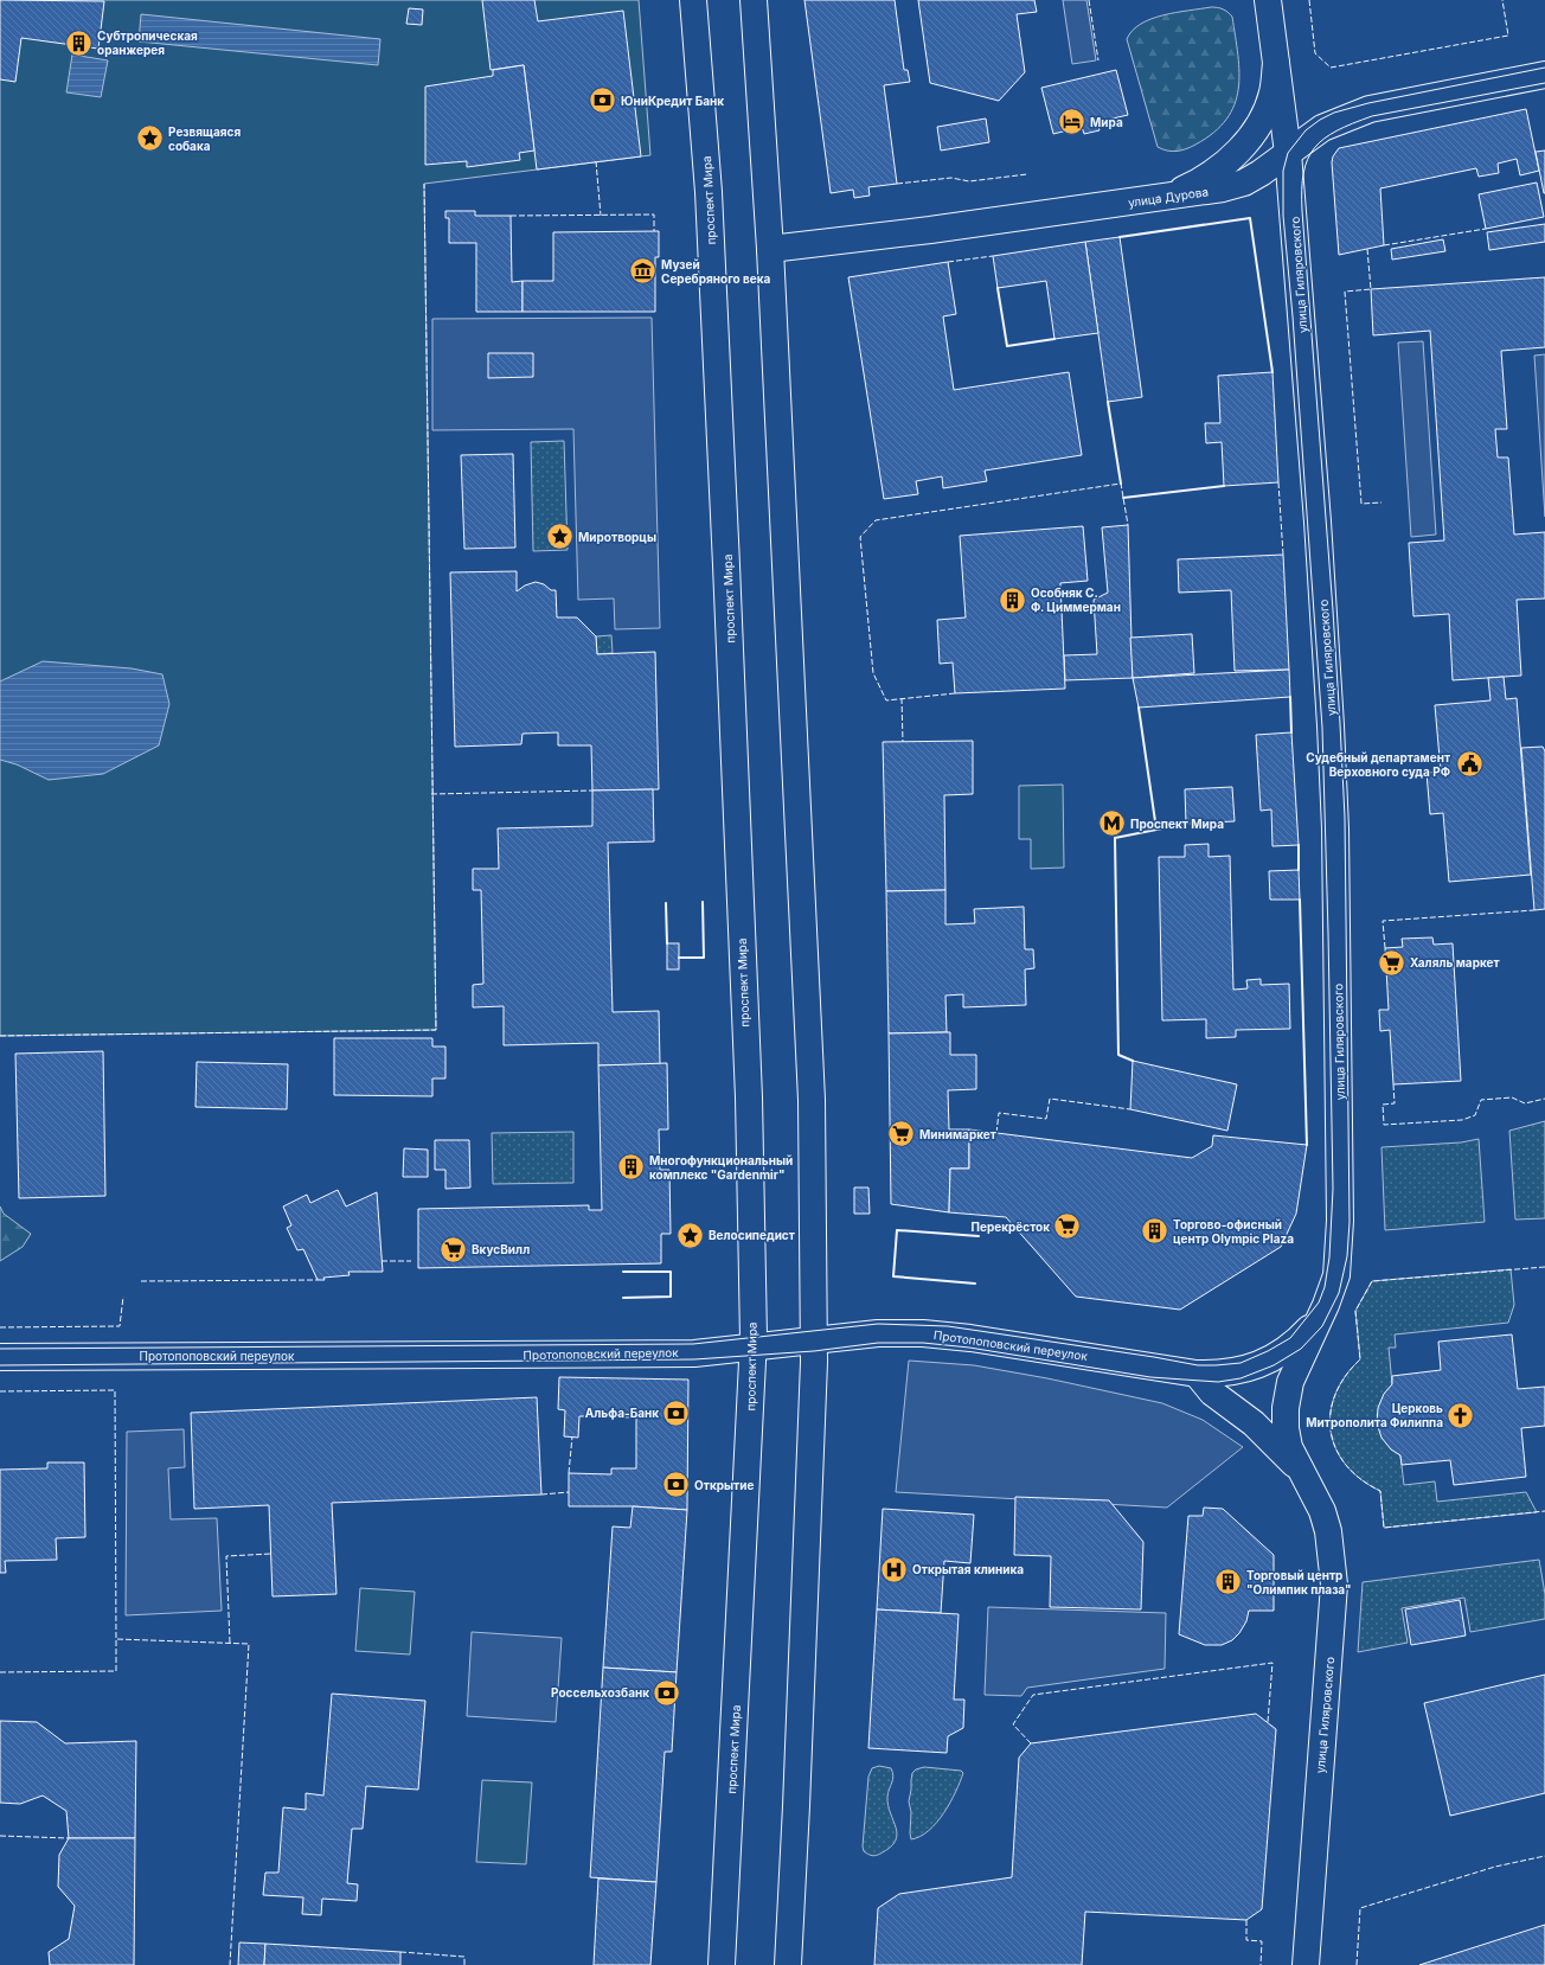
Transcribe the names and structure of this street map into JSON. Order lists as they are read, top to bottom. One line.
{"streets":{"main road":["улица Дурова","проспект Мира","улица Гиляровского","Протопоповский переулок"]},"crossings":[["улица Дурова","улица Гиляровского"],["проспект Мира","Протопоповский переулок"],["улица Гиляровского","Протопоповский переулок"]],"places":{"building":["Субтропическая оранжерея","Особняк С. Ф. Циммерман","Многофункциональный комплекс \"Gardenmir\"","Торгово-офисный центр Olympic Plaza","Торговый центр \"Олимпик плаза\""],"bank":["ЮниКредит Банк","Альфа-Банк","Открытие","Россельхозбанк"],"hotel":["Мира"],"place":["Резвящаяся собака","Миротворцы","Велосипедист"],"museum":["Музей Серебряного века"],"public building":["Судебный департамент Верховного суда РФ"],"metro station":["Проспект Мира"],"supermarket":["Халяль маркет","Минимаркет","Перекрёсток","ВкусВилл"],"church":["Церковь Митрополита Филиппа"],"hospital":["Открытая клиника"]}}
